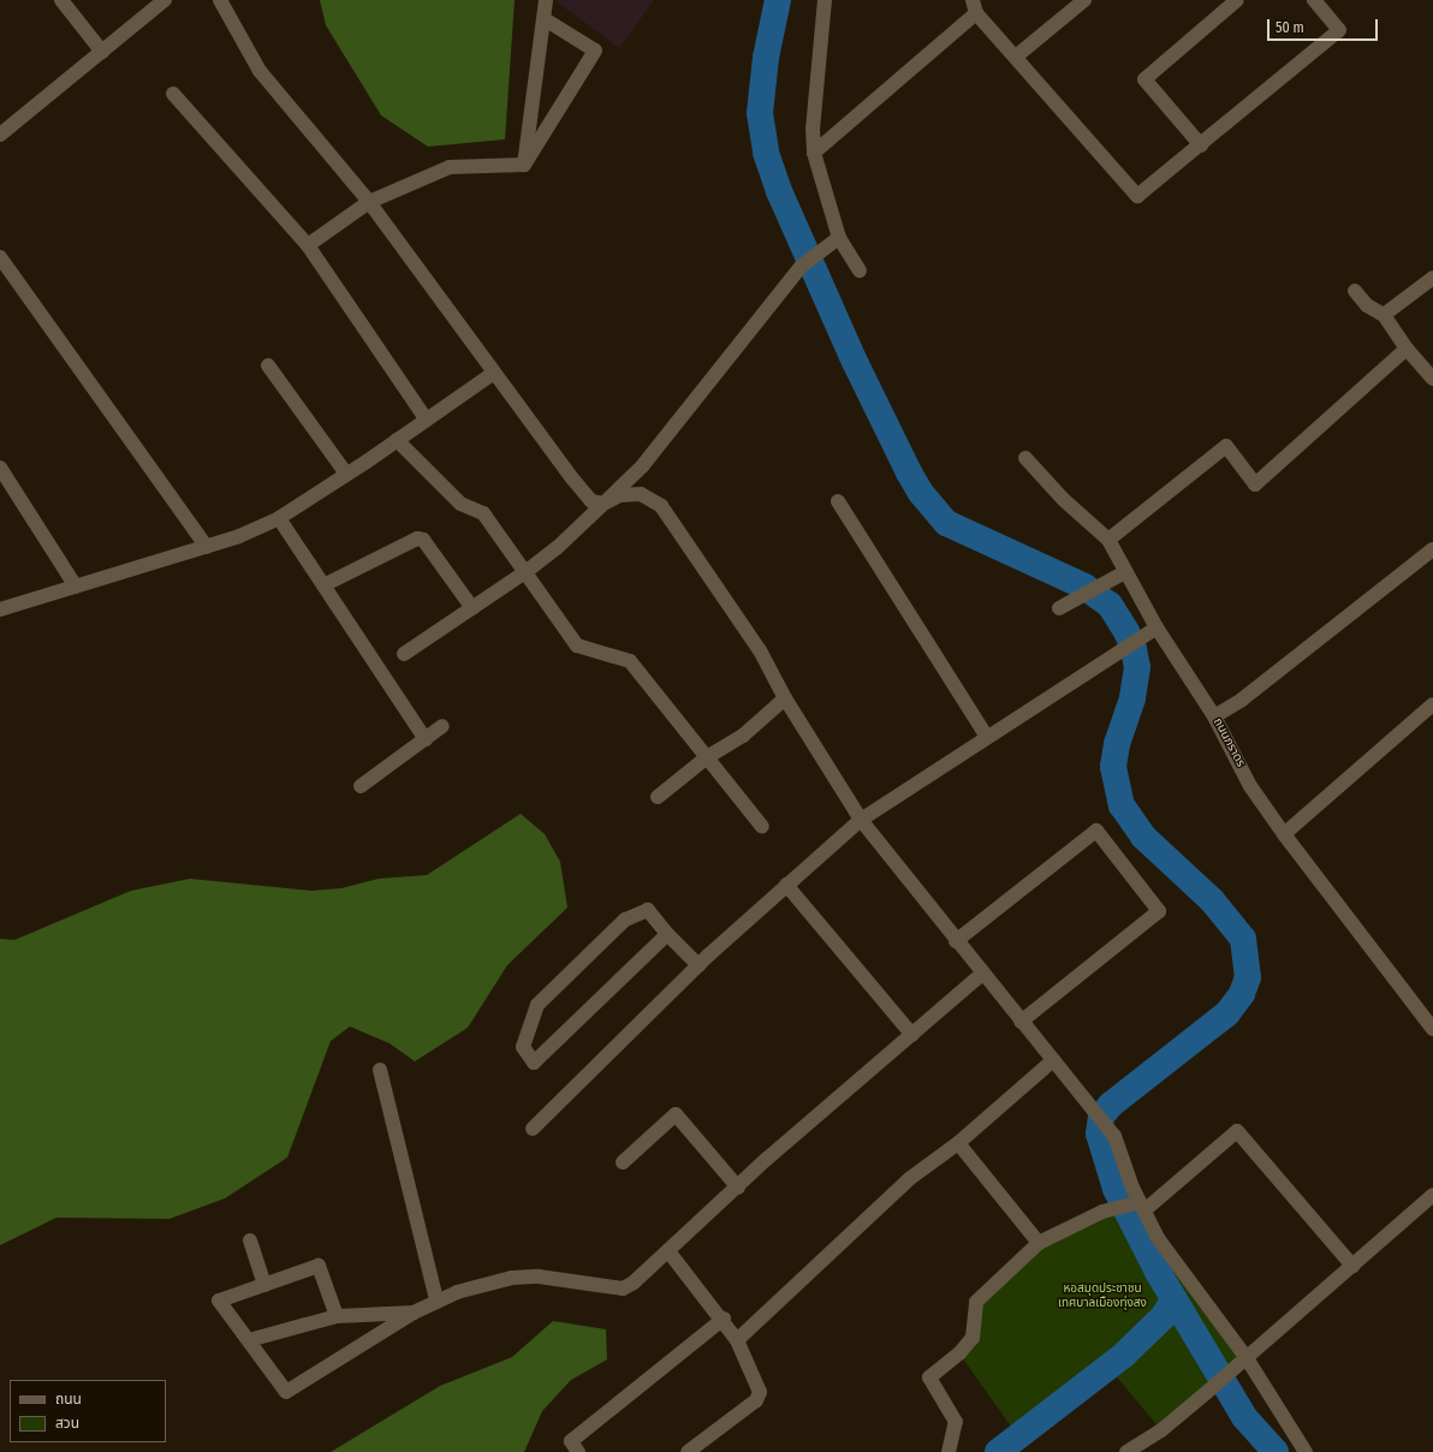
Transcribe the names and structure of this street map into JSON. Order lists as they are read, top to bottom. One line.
{"streets":{"street":["ถนนภราดร"]},"parks":["หอสมุดประชาชน เทศบาลเมืองทุ่งสง"],"legend":["ถนน","สวน"],"scale_bar":"50 m"}
